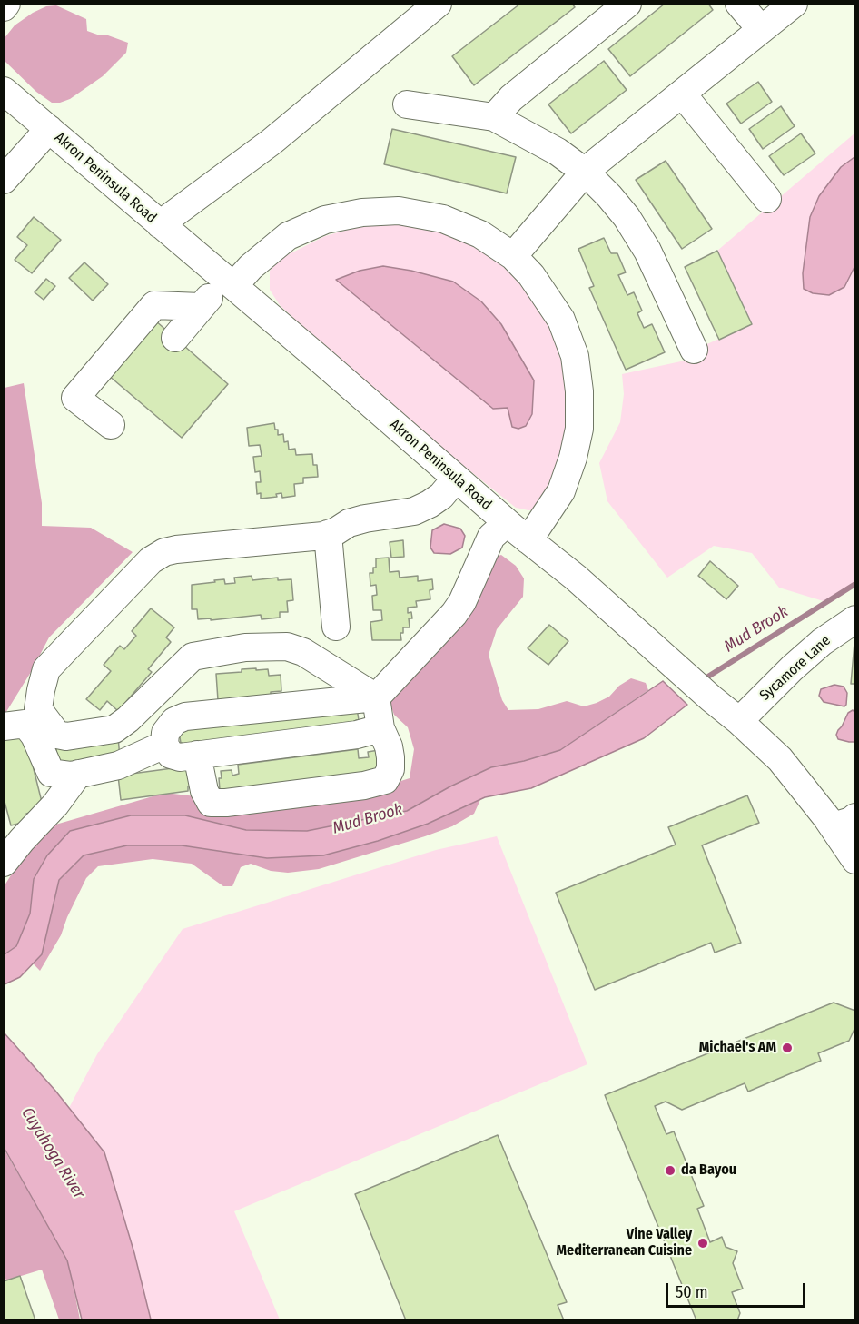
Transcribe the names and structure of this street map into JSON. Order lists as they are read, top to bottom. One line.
{"streets":{"street":["Akron Peninsula Road","Sycamore Lane"]},"crossings":[["Akron Peninsula Road","Sycamore Lane"]],"water":["Mud Brook","Cuyahoga River"],"places":["Michael's AM","da Bayou","Vine Valley Mediterranean Cuisine"],"scale_bar":"50 m"}
